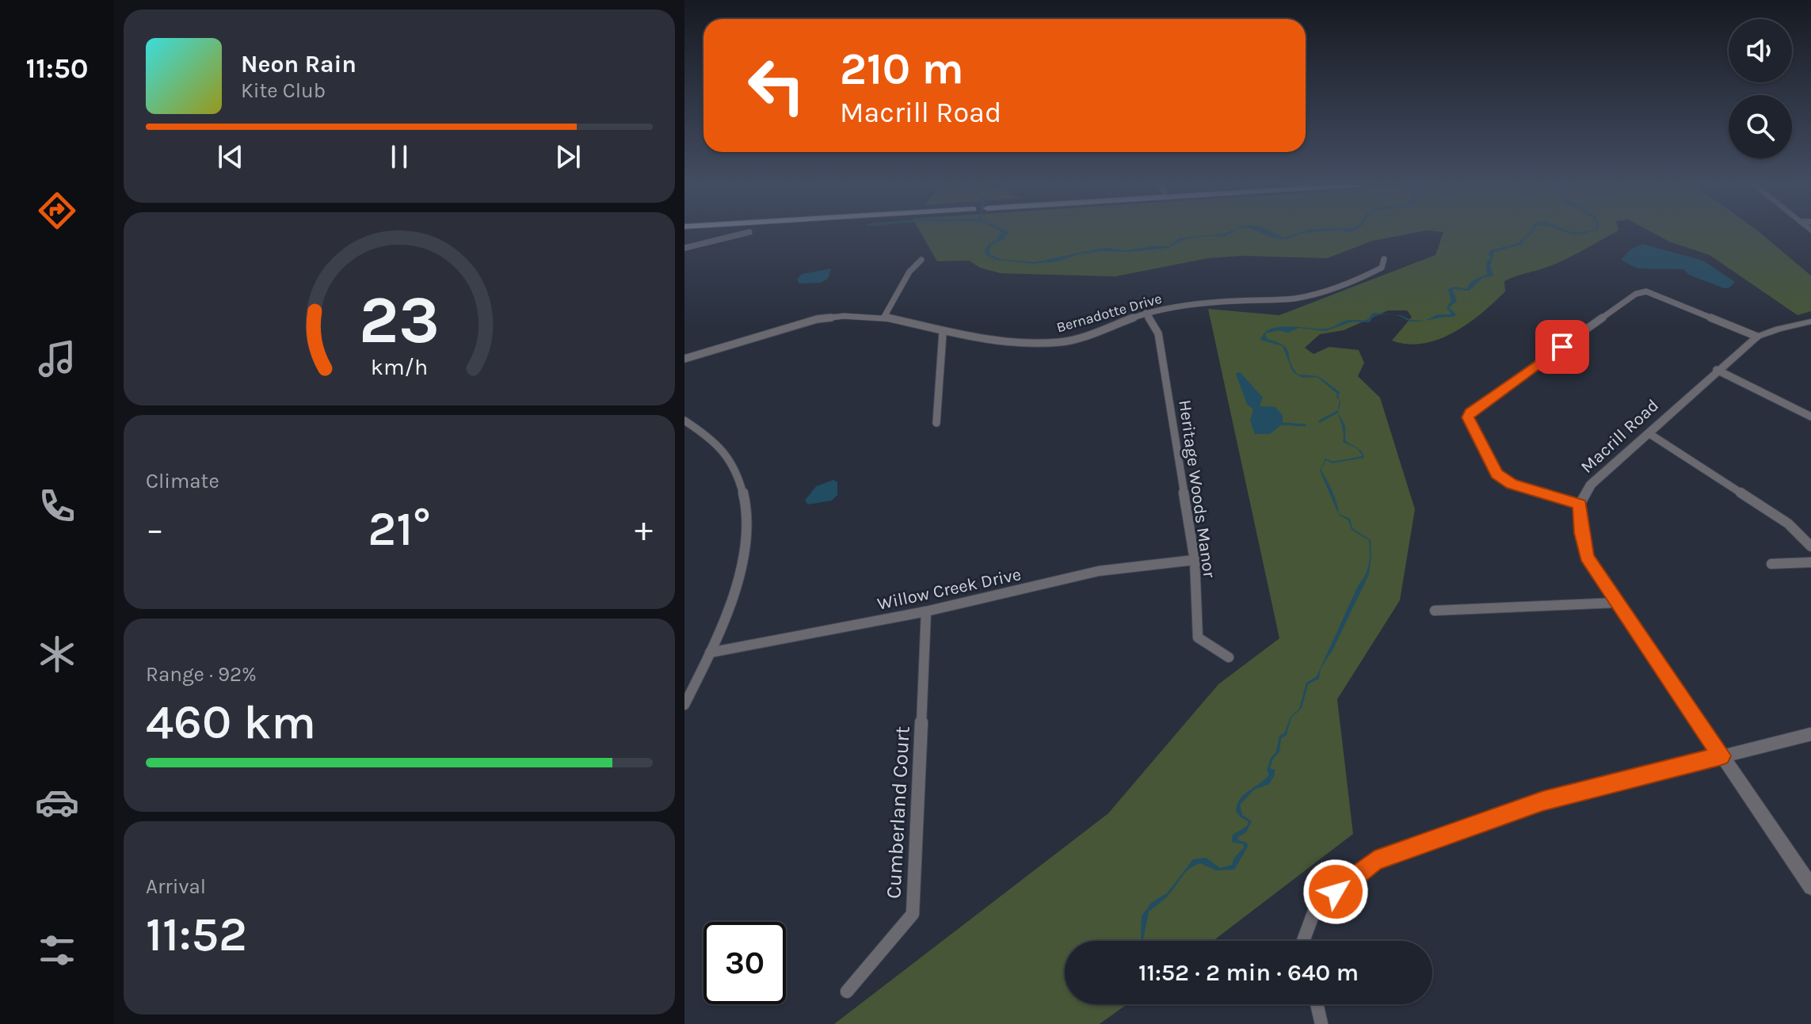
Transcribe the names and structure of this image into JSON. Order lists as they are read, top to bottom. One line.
{"streets":{"street":["Bernadotte Drive","Macrill Road","Heritage Woods Manor","Willow Creek Drive","Cumberland Court"]},"crossings":[["Bernadotte Drive","Heritage Woods Manor"],["Heritage Woods Manor","Willow Creek Drive"],["Willow Creek Drive","Cumberland Court"]],"page":{"tabs":"11:50","turn":["210 m","Macrill Road"],"song":["Neon Rain","Kite Club"],"tile":["Climate",["Range · 92%","460 km"],["Arrival","11:52"]],"heat":["−","21°","+"],"limit":"30","trip":"11:52 · 2 min · 640 m","gauge":["23","km/h"]}}
